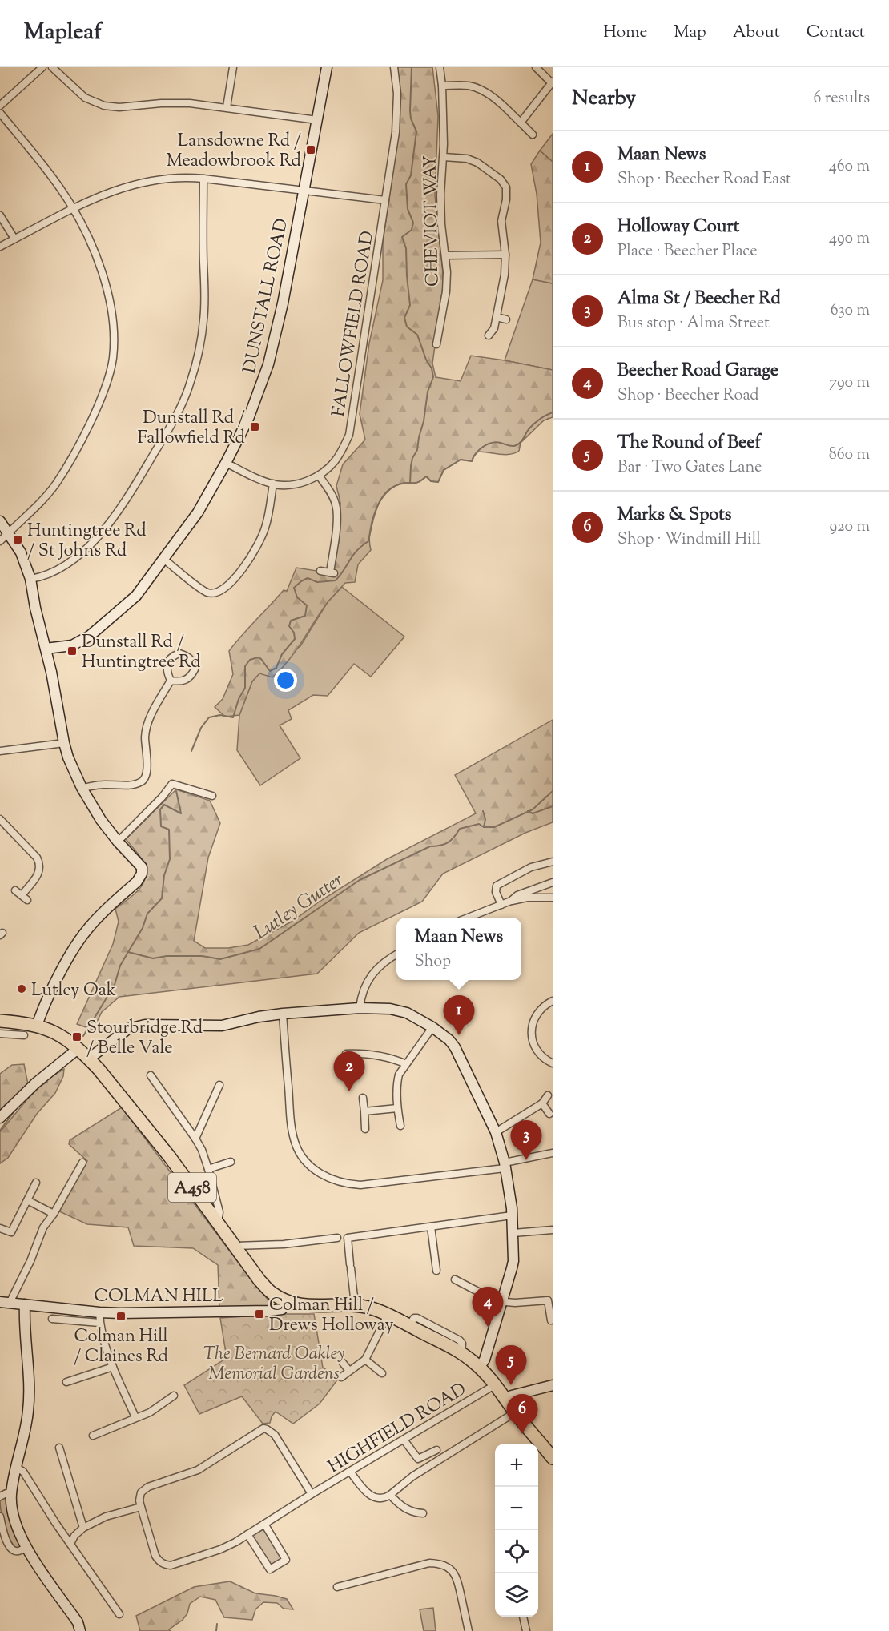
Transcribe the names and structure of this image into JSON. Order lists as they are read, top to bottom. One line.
{"streets":{"highway":["A458"],"street":["CHEVIOT WAY","DUNSTALL ROAD","FALLOWFIELD ROAD","COLMAN HILL","HIGHFIELD ROAD"]},"crossings":[["DUNSTALL ROAD","FALLOWFIELD ROAD"],["A458","COLMAN HILL"],["A458","HIGHFIELD ROAD"]],"water":["Lutley Gutter"],"parks":["The Bernard Oakley Memorial Gardens"],"places":{"transit":["Lansdowne Rd / Meadowbrook Rd","Dunstall Rd / Fallowfield Rd","Huntingtree Rd / St Johns Rd","Dunstall Rd / Huntingtree Rd","Stourbridge Rd / Belle Vale","Colman Hill / Drews Holloway","Colman Hill / Claines Rd"],"other":["Lutley Oak"]},"page":{"header":"Mapleaf","nav":["Home","Map","About","Contact"],"heading":["Nearby","6 results"],"list":[{"mark":"1","name":"Maan News","note":"Shop · Beecher Road East","value":"460 m"},{"mark":"2","name":"Holloway Court","note":"Place · Beecher Place","value":"490 m"},{"mark":"3","name":"Alma St / Beecher Rd","note":"Bus stop · Alma Street","value":"630 m"},{"mark":"4","name":"Beecher Road Garage","note":"Shop · Beecher Road","value":"790 m"},{"mark":"5","name":"The Round of Beef","note":"Bar · Two Gates Lane","value":"860 m"},{"mark":"6","name":"Marks & Spots","note":"Shop · Windmill Hill","value":"920 m"}],"popup":["Maan News","Shop"],"pins":["1","2","3","4","5","6"],"map_buttons":["+","−"]}}
